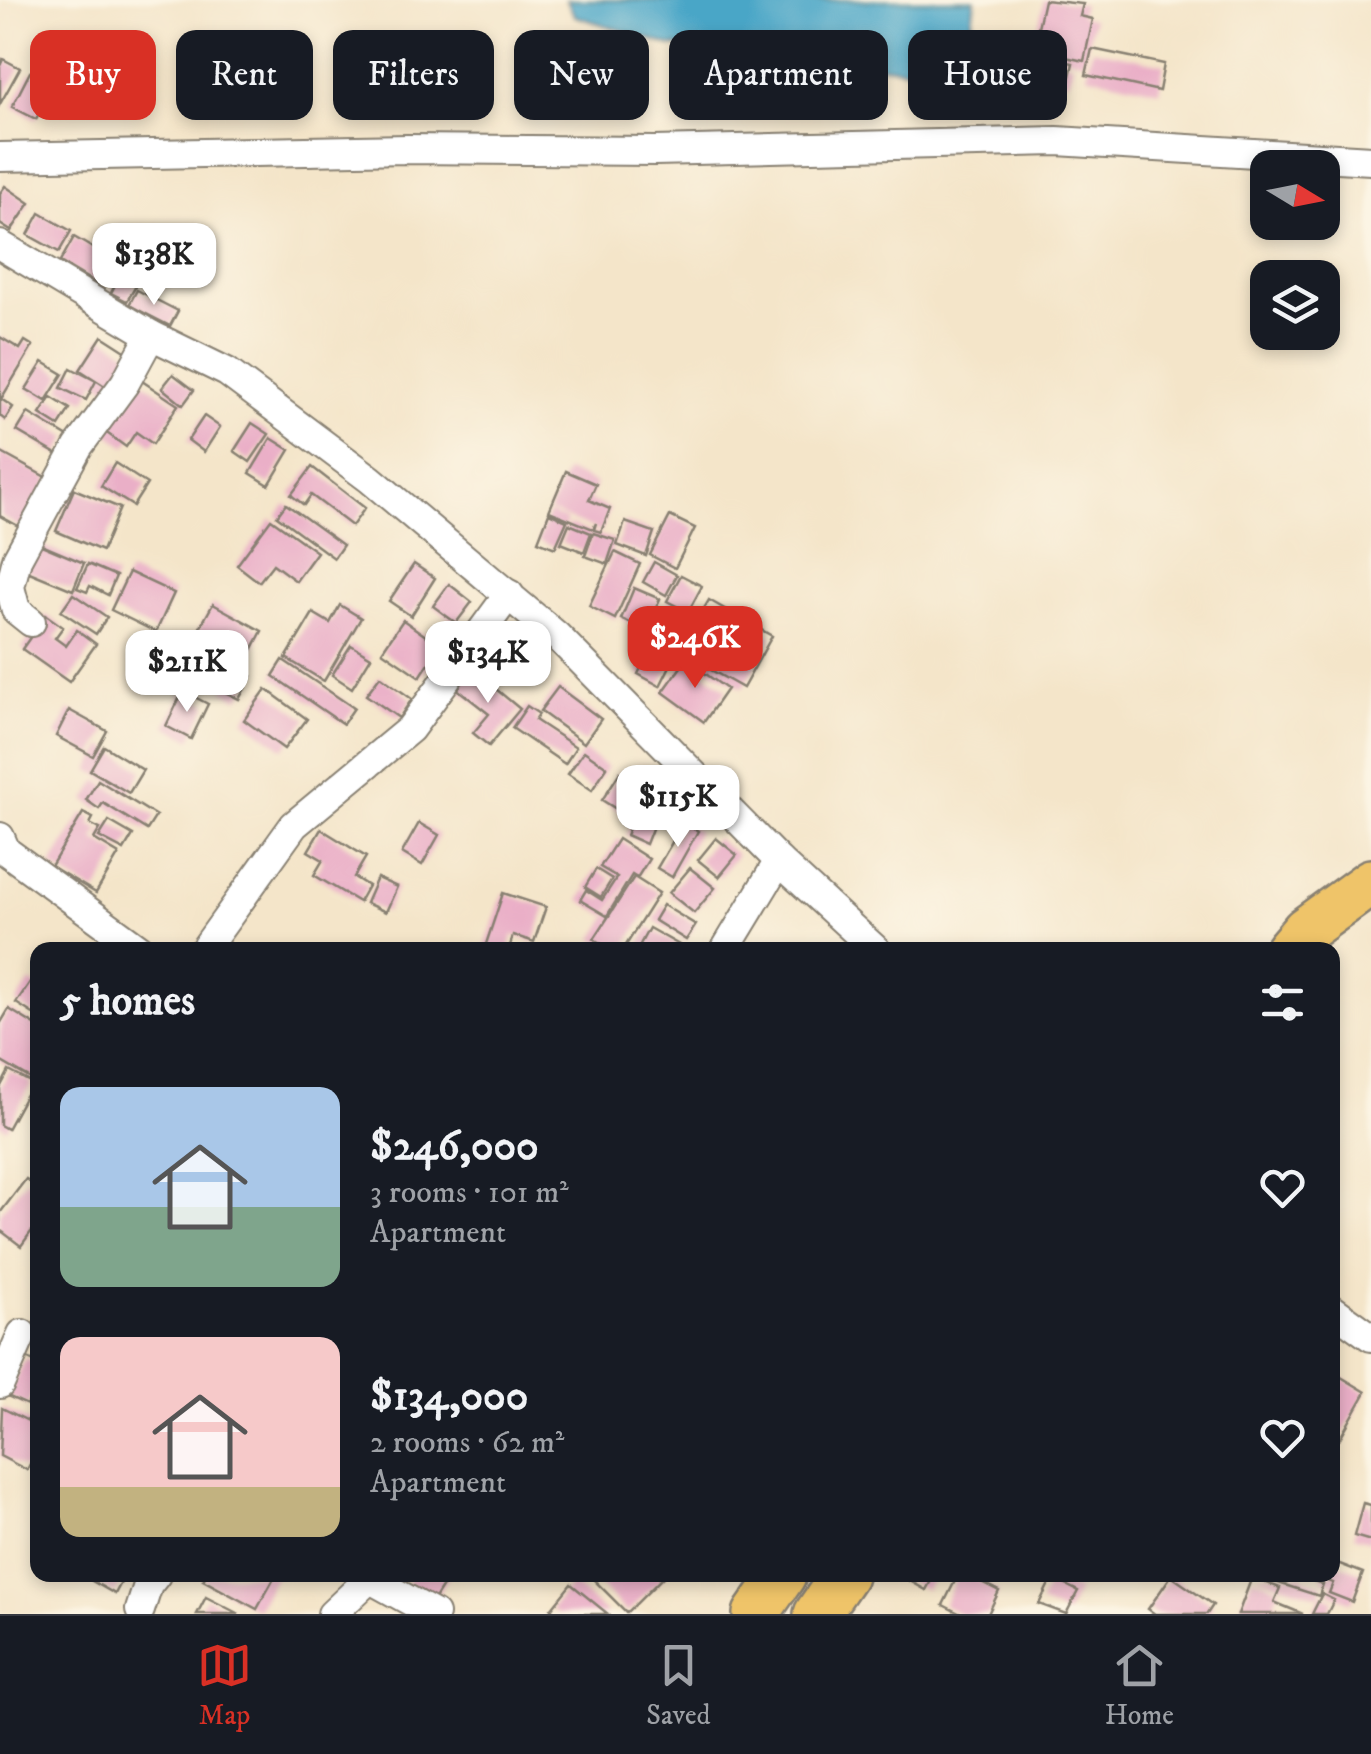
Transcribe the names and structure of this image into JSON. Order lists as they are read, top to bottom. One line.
{"north":"right","page":{"chip":["Buy","Rent","Filters","New","Apartment","House"],"price":["$138K","$246K","$134K","$211K","$115K"],"heading":"5 homes","list":[{"name":"$246,000","note":"3 rooms · 101 m² · Apartment"},{"name":"$134,000","note":"2 rooms · 62 m² · Apartment"}],"tabs":["Map","Saved","Home"]}}
